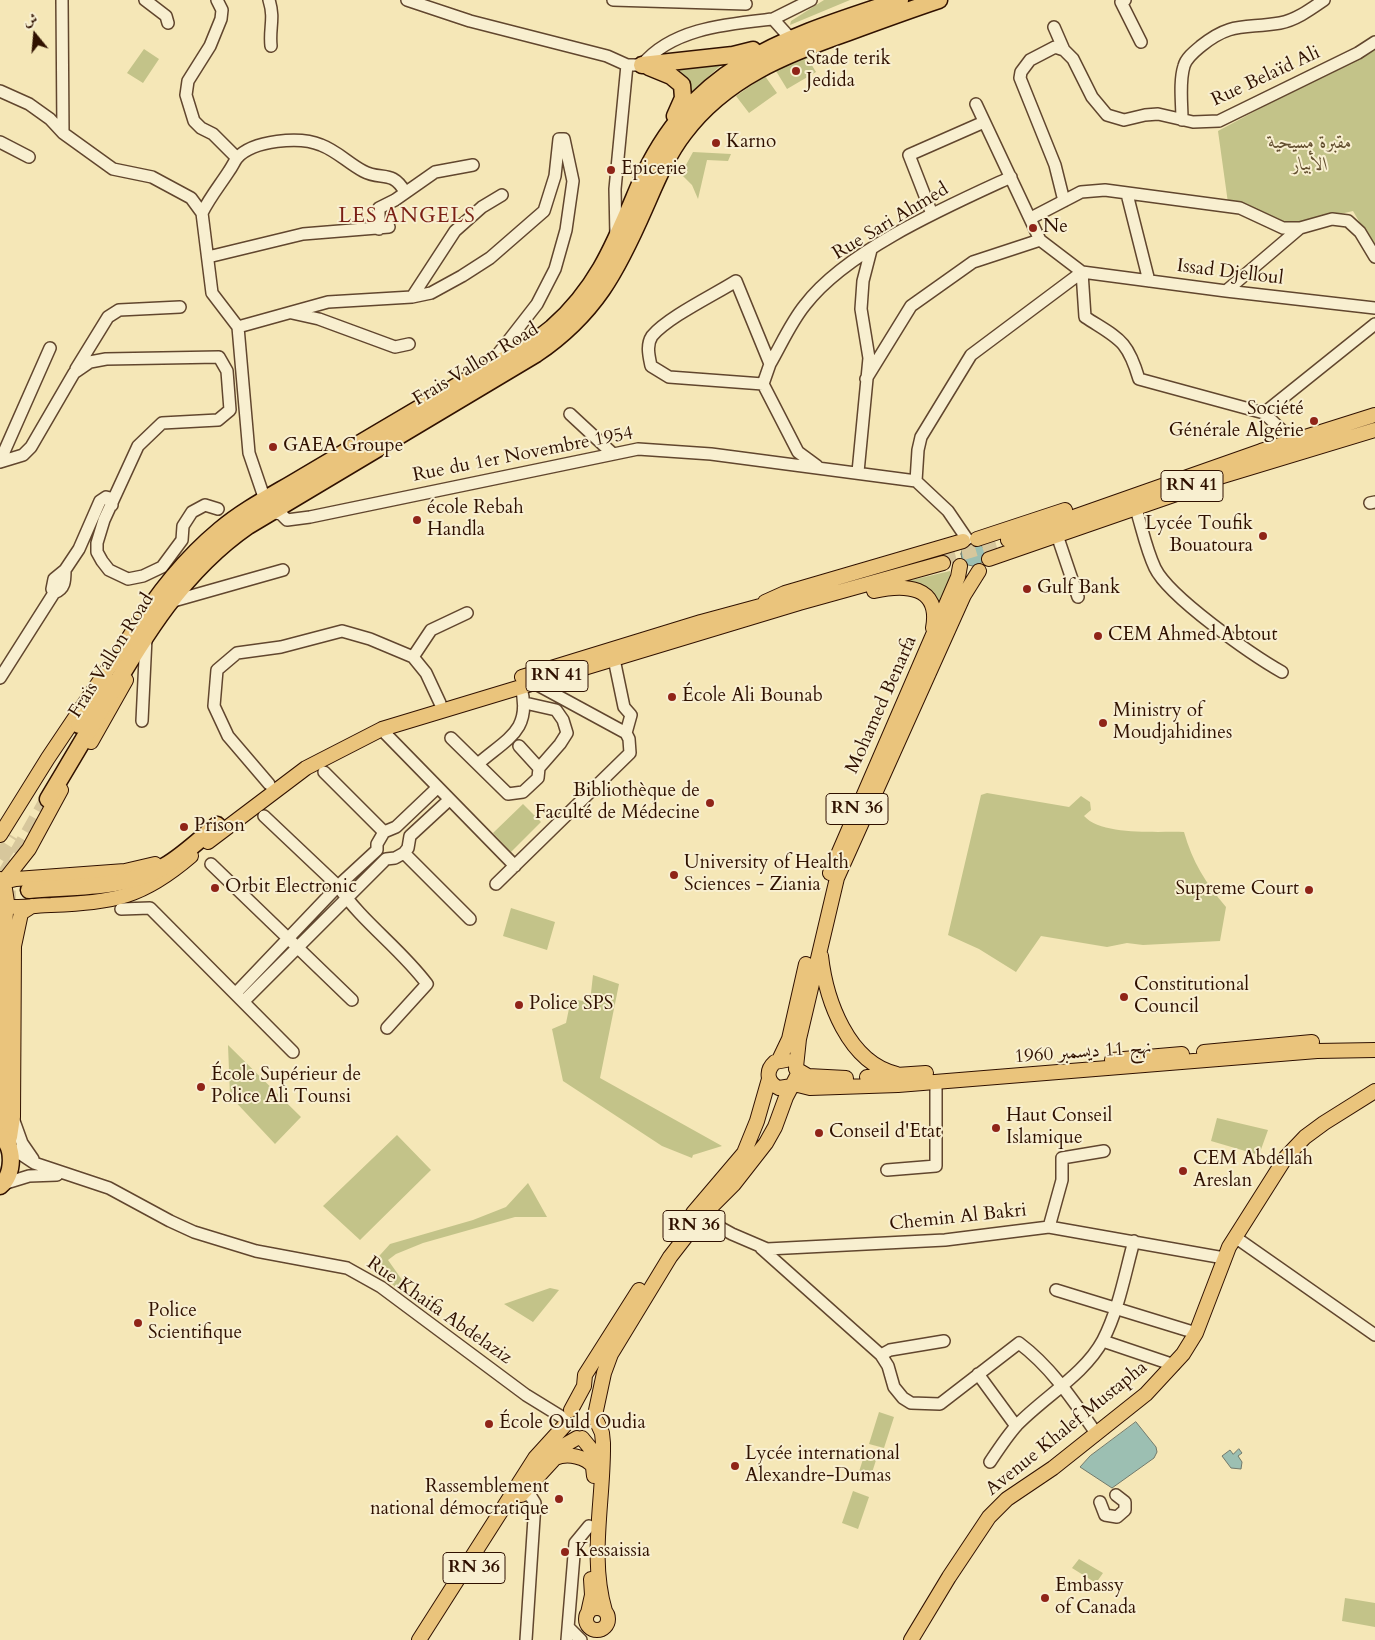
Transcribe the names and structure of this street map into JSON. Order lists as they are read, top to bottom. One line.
{"streets":{"highway":["Frais Vallon Road"],"main road":["RN 41","Mohamed Benarfa","RN 36","نهج 11 ديسمبر 1960","Avenue Khalef Mustapha"],"street":["Rue Belaïd Ali","Rue Sari Ahmed","Issad Djelloul","Rue du 1er Novembre 1954","Chemin Al Bakri","Rue Khaifa Abdelaziz"]},"crossings":[["Frais Vallon Road","Rue du 1er Novembre 1954"],["RN 41","Mohamed Benarfa"],["Mohamed Benarfa","RN 36"],["Mohamed Benarfa","نهج 11 ديسمبر 1960"],["RN 36","نهج 11 ديسمبر 1960"],["RN 36","Chemin Al Bakri"],["RN 36","Rue Khaifa Abdelaziz"],["Chemin Al Bakri","Avenue Khalef Mustapha"]],"districts":["LES ANGELS"],"parks":["مقبرة مسيحية الأبيار"],"places":["Stade terik Jedida","Karno","Epicerie","Ne","Société Générale Algérie","GAEA Groupe","école Rebah Handla","Lycée Toufik Bouatoura","Gulf Bank","CEM Ahmed Abtout","École Ali Bounab","Ministry of Moudjahidines","Bibliothèque de Faculté de Médecine","Prison","University of Health Sciences - Ziania","Orbit Electronic","Supreme Court","Constitutional Council","Police SPS","École Supérieur de Police Ali Tounsi","Haut Conseil Islamique","Conseil d'Etat","CEM Abdellah Areslan","Police Scientifique","École Ould Oudia","Lycée international Alexandre-Dumas","Rassemblement national démocratique","Kessaissia","Embassy of Canada"],"north":"top"}
